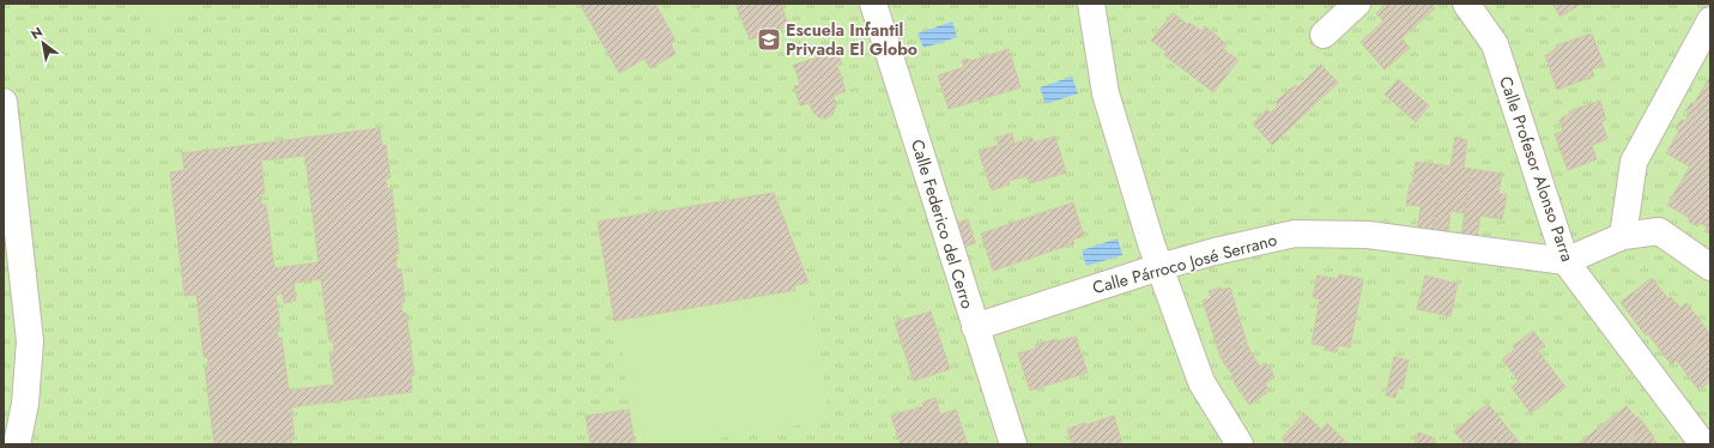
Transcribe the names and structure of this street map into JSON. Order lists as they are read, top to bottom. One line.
{"streets":{"street":["Calle Profesor Alonso Parra","Calle Federico del Cerro","Calle Párroco José Serrano"]},"crossings":[["Calle Profesor Alonso Parra","Calle Párroco José Serrano"],["Calle Federico del Cerro","Calle Párroco José Serrano"]],"places":{"school or university":["Escuela Infantil Privada El Globo"]},"north":"top left"}
